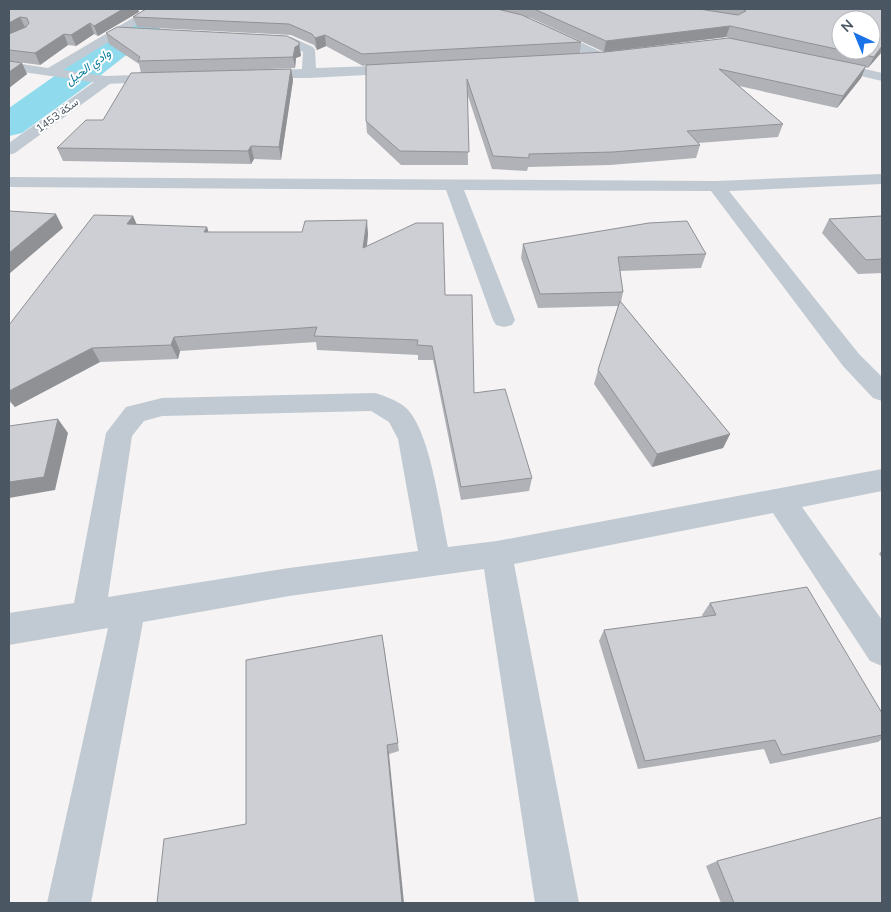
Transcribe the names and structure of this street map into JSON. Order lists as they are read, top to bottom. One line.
{"streets":{"street":["سكة 1453"]},"water":["وادي الحيل"],"north":"top left"}
